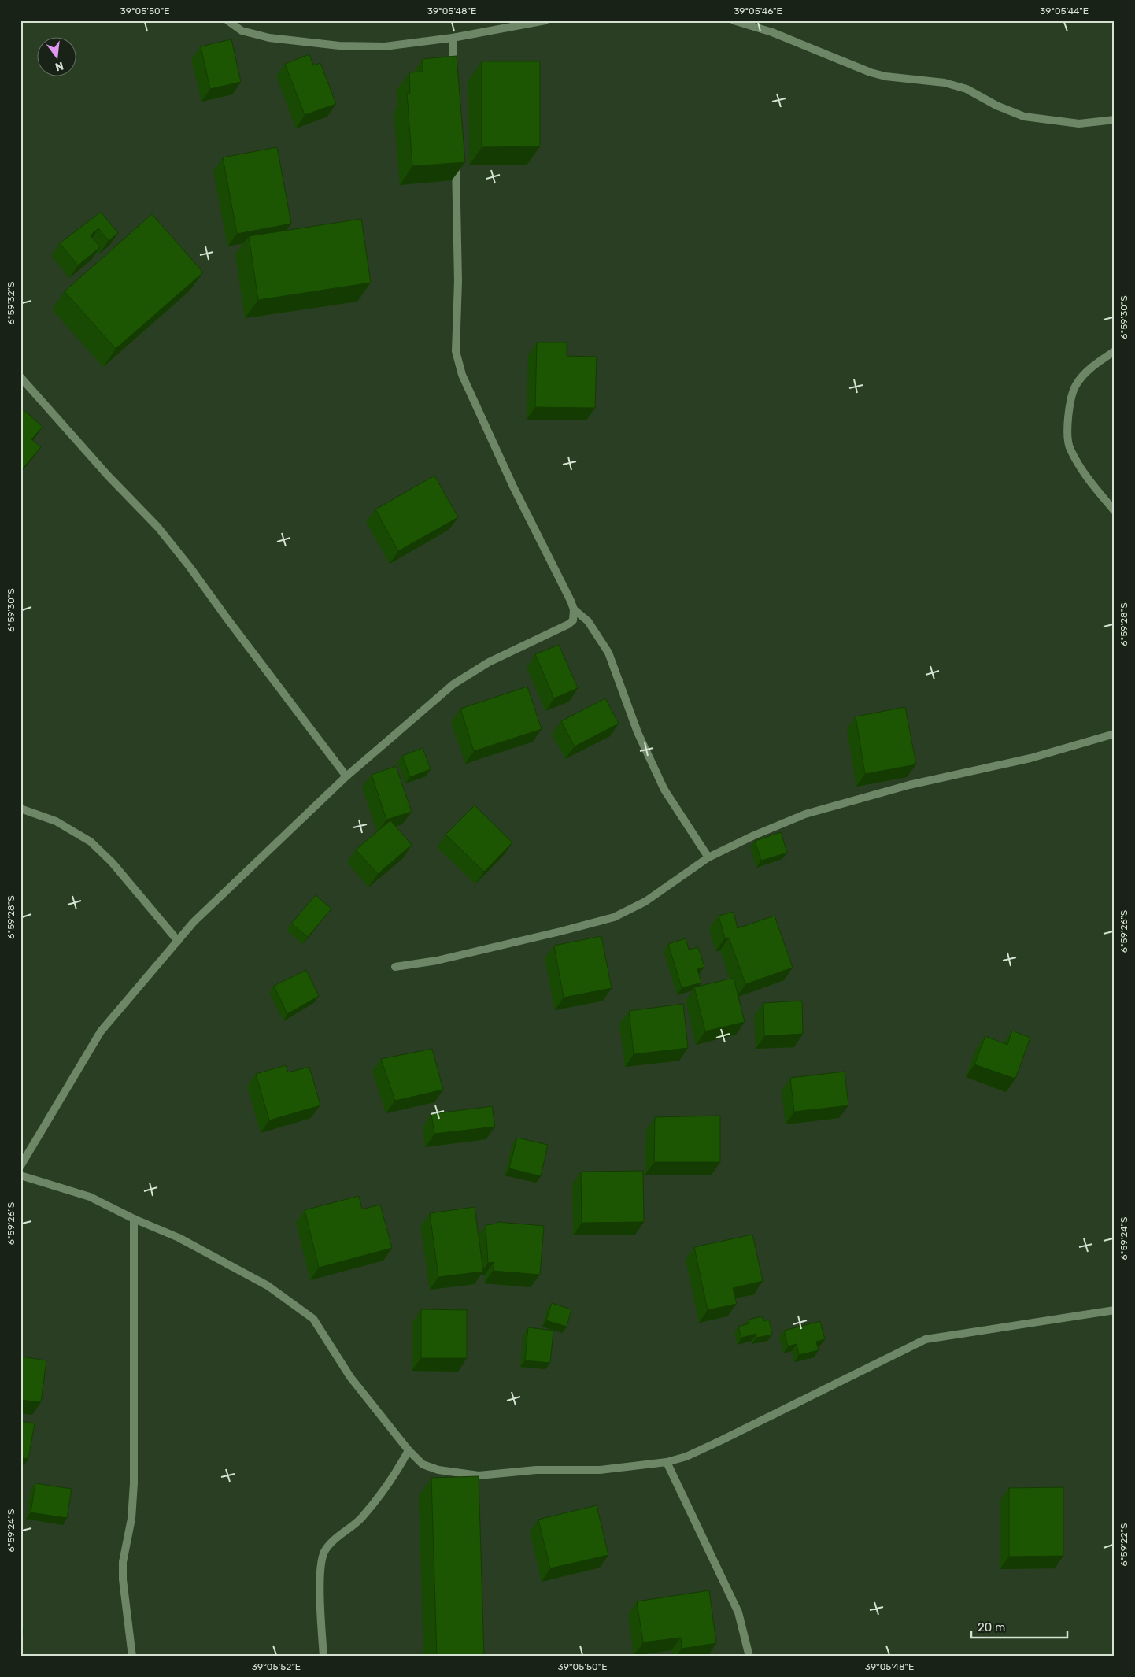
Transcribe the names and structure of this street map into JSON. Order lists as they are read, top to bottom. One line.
{"scale_bar":"20 m","north":"bottom","coordinates":["39°05'50\"E","39°05'48\"E","39°05'46\"E","39°05'44\"E","6°59'32\"S","6°59'30\"S","6°59'28\"S","6°59'26\"S","6°59'24\"S","6°59'22\"S","39°05'52\"E"]}
